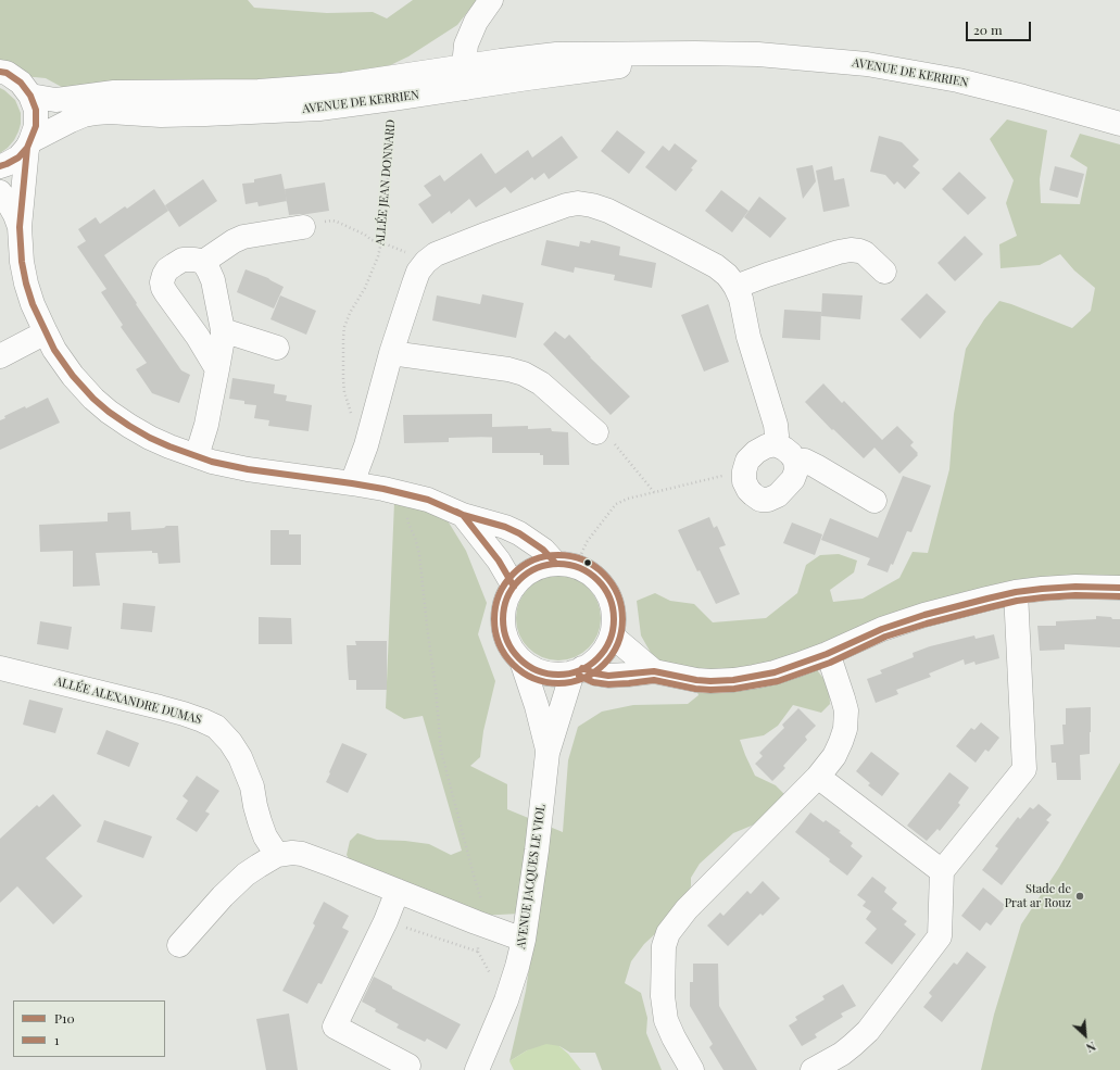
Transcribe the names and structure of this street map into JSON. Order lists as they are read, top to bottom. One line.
{"streets":{"street":["AVENUE DE KERRIEN","ALLÉE ALEXANDRE DUMAS","AVENUE JACQUES LE VIOL"],"path":["ALLÉE JEAN DONNARD"]},"crossings":[["AVENUE DE KERRIEN","ALLÉE JEAN DONNARD"]],"places":["Stade de Prat ar Rouz"],"lines":["transit line P10","transit line 1"],"legend":["P10","1"],"scale_bar":"20 m","north":"bottom right"}
